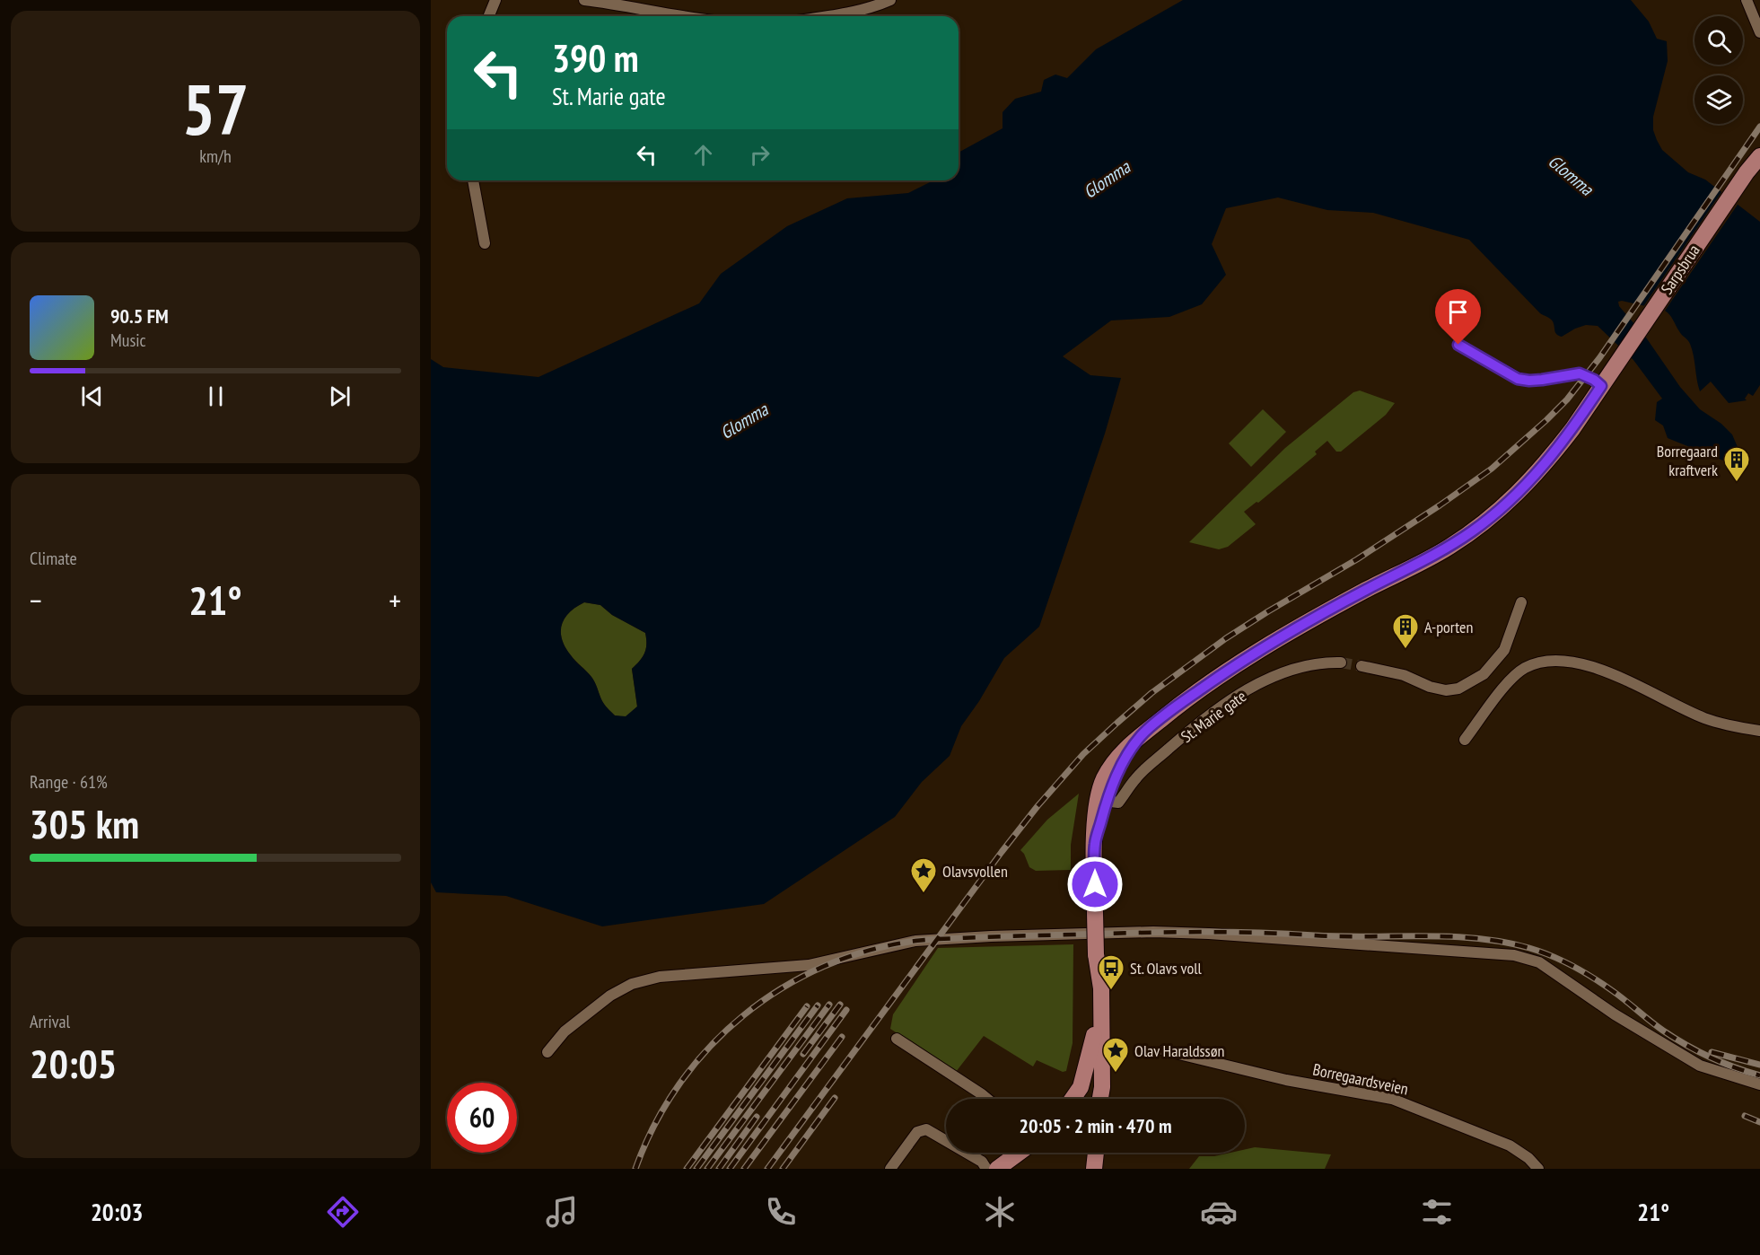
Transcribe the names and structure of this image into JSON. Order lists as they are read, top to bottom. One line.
{"streets":{"main road":["Sarpsbrua","St. Marie gate"],"street":["Borregaardsveien"]},"crossings":[["Sarpsbrua","St. Marie gate"]],"water":["Glomma"],"places":{"building":["Borregaard kraftverk","A-porten"],"place":["Olavsvollen","Olav Haraldssøn"],"bus stop":["St. Olavs voll"]},"page":{"tile":[["57","km/h"],"Climate",["Range · 61%","305 km"],["Arrival","20:05"]],"turn":["390 m","St. Marie gate"],"song":["90.5 FM","Music"],"heat":["−","21°","+"],"limit":"60","trip":"20:05 · 2 min · 470 m","tabs":["20:03","21°"]}}
